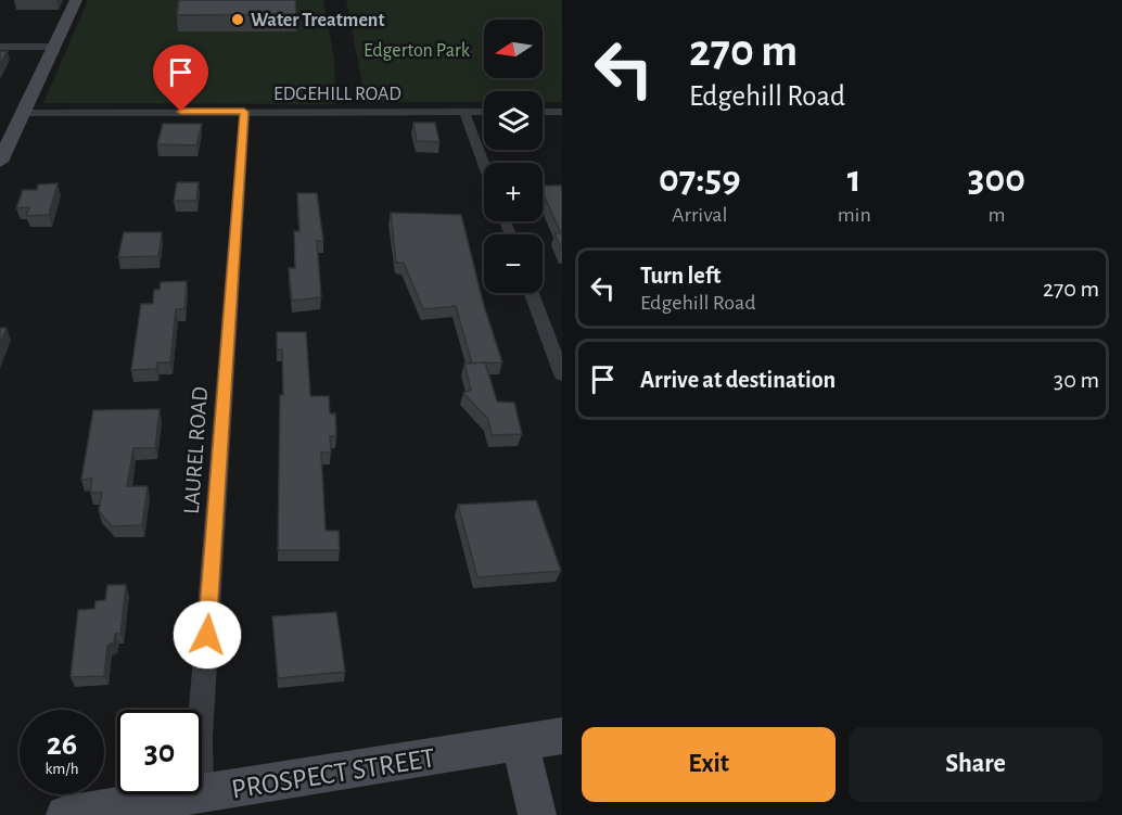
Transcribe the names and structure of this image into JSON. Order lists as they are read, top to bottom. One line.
{"streets":{"main road":["PROSPECT STREET"],"street":["EDGEHILL ROAD","LAUREL ROAD"]},"crossings":[["EDGEHILL ROAD","LAUREL ROAD"]],"parks":["Edgerton Park"],"places":["Water Treatment"],"north":"left","page":{"turn":["270 m","Edgehill Road"],"map_buttons":["+","−"],"eta":["07:59","Arrival","1","min","300","m"],"list":[{"name":"Turn left","note":"Edgehill Road","value":"270 m"},{"name":"Arrive at destination","value":"30 m"}],"speed":"26 km/h","limit":"30","buttons":["Exit","Share"]}}
